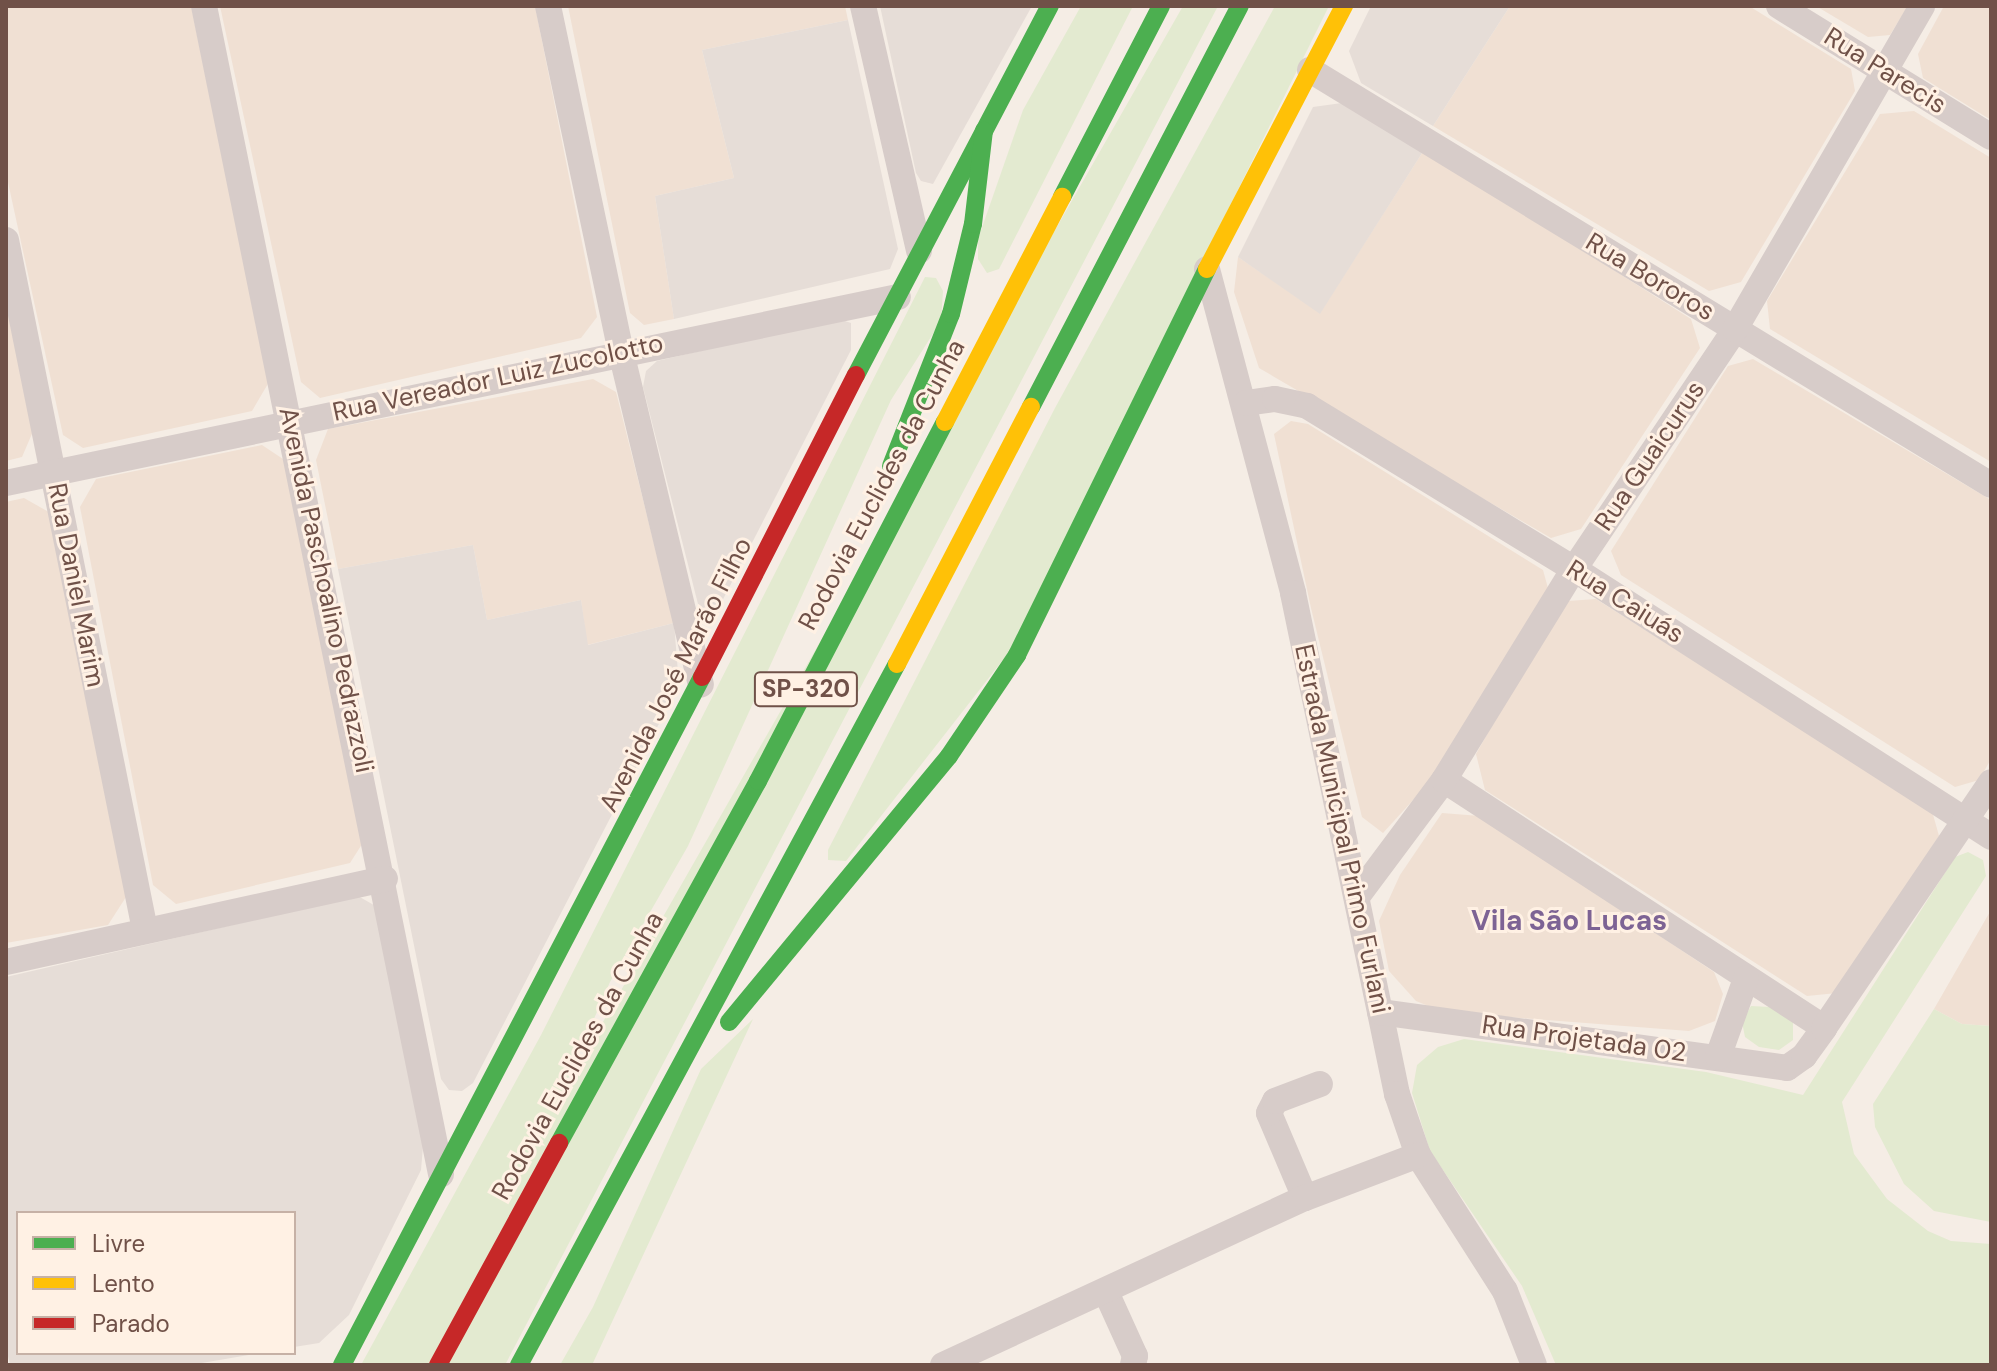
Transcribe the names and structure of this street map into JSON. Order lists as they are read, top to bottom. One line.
{"streets":{"main road":["Rodovia Euclides da Cunha","Avenida José Marão Filho","SP-320"],"street":["Rua Parecis","Rua Bororos","Rua Vereador Luiz Zucolotto","Rua Guaicurus","Rua Daniel Marim","Avenida Paschoalino Pedrazzoli","Rua Caiuás","Estrada Municipal Primo Furlani","Rua Projetada 02"]},"crossings":[["Rua Parecis","Rua Guaicurus"],["Rua Bororos","Rua Guaicurus"],["Rua Vereador Luiz Zucolotto","Rua Daniel Marim"],["Rua Vereador Luiz Zucolotto","Avenida Paschoalino Pedrazzoli"],["Rua Vereador Luiz Zucolotto","Avenida José Marão Filho"],["Rua Guaicurus","Rua Caiuás"],["Rua Guaicurus","Estrada Municipal Primo Furlani"],["Avenida Paschoalino Pedrazzoli","Avenida José Marão Filho"],["Rua Caiuás","Estrada Municipal Primo Furlani"],["Estrada Municipal Primo Furlani","Rua Projetada 02"]],"districts":["Vila São Lucas"],"legend":["Livre","Lento","Parado"]}
